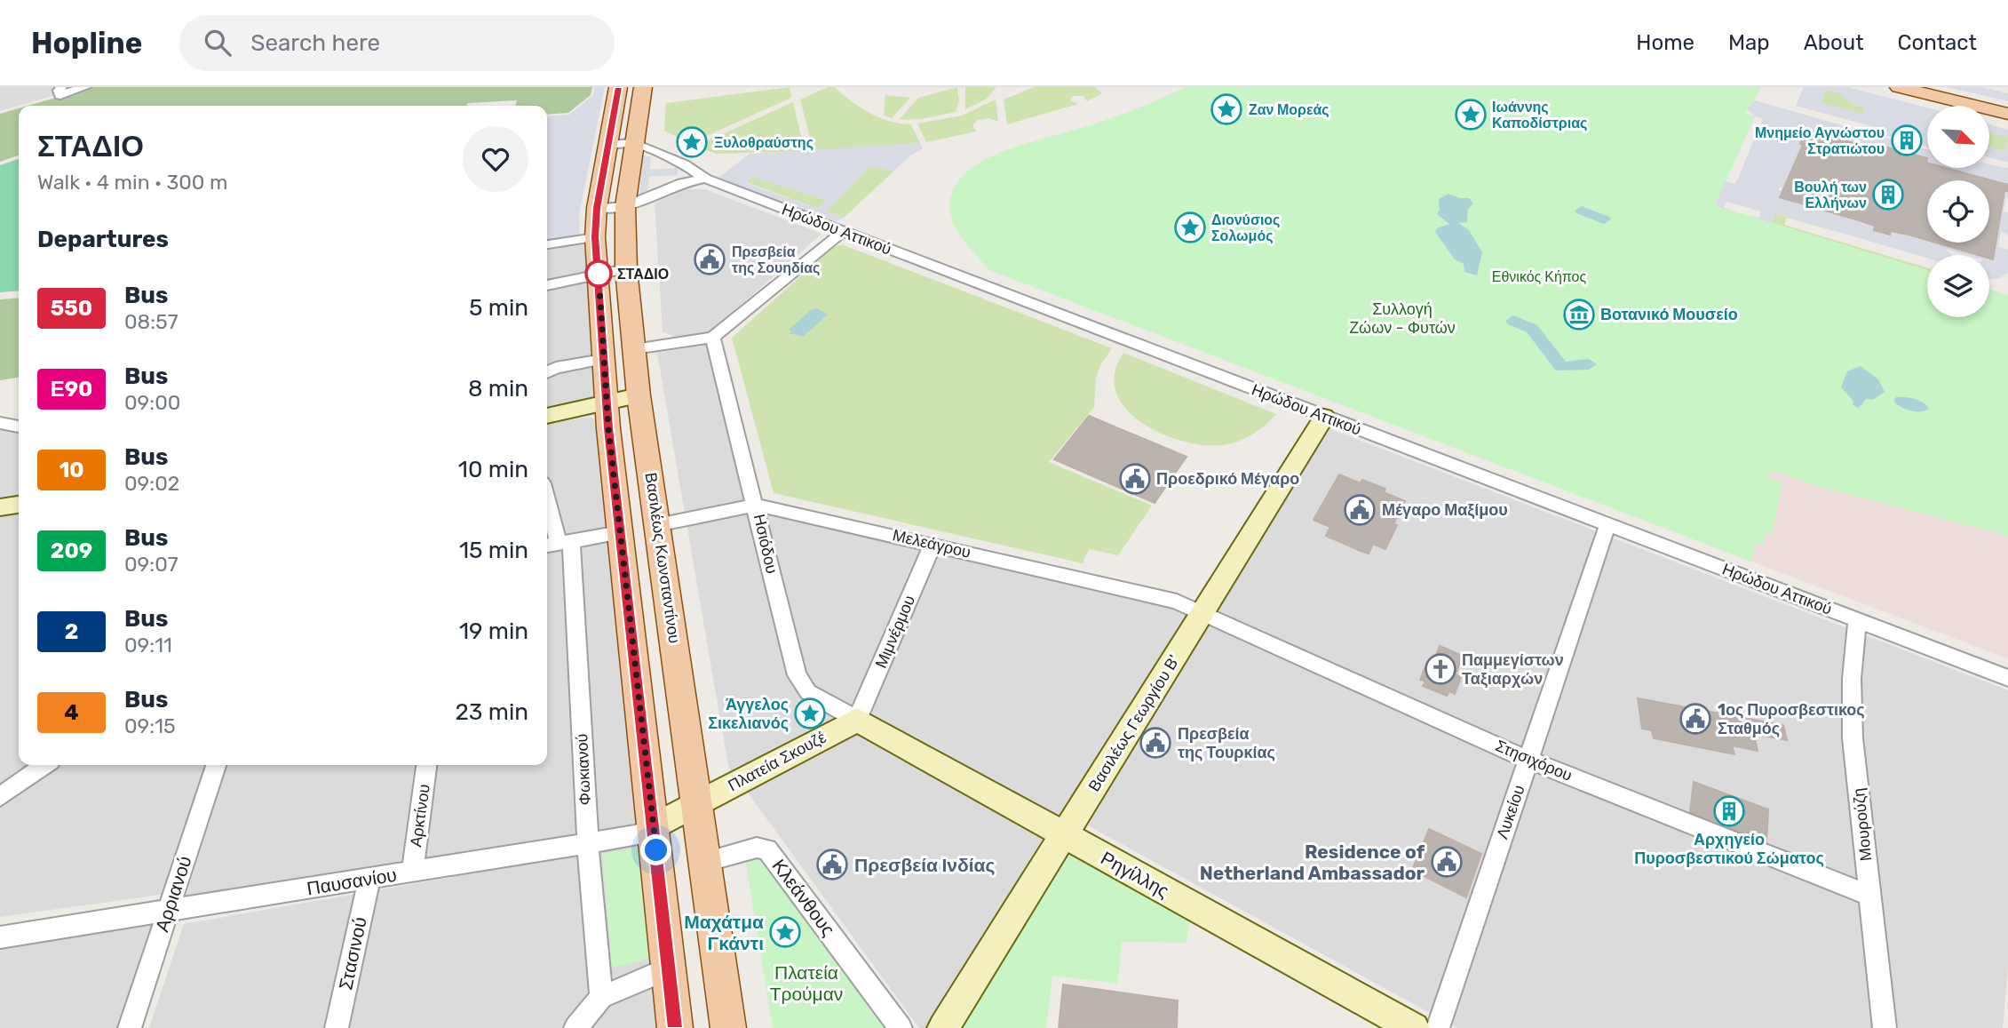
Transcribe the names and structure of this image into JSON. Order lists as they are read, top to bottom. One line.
{"streets":{"main road":["Βασιλέως Κωνσταντίνου"],"street":["Ηρώδου Αττικού","Ησιόδου","Μελεάγρου","Μιμνέρμου","Βασιλέως Γεωργίου Β'","Στησιχόρου","Πλατεία Σκουζέ","Φωκιανού","Λυκείου","Αρκτίνου","Μουρούζη","Ρηγίλλης","Παυσανίου","Αρριανού","Κλεάνθους","Στασινού"]},"crossings":[["Ηρώδου Αττικού","Βασιλέως Κωνσταντίνου"],["Ηρώδου Αττικού","Βασιλέως Γεωργίου Β'"],["Ηρώδου Αττικού","Λυκείου"],["Ηρώδου Αττικού","Μουρούζη"],["Ησιόδου","Μελεάγρου"],["Ησιόδου","Μιμνέρμου"],["Ησιόδου","Πλατεία Σκουζέ"],["Ησιόδου","Ρηγίλλης"],["Μελεάγρου","Βασιλέως Κωνσταντίνου"],["Μελεάγρου","Μιμνέρμου"],["Μελεάγρου","Βασιλέως Γεωργίου Β'"],["Μελεάγρου","Στησιχόρου"],["Βασιλέως Κωνσταντίνου","Πλατεία Σκουζέ"],["Βασιλέως Κωνσταντίνου","Παυσανίου"],["Βασιλέως Κωνσταντίνου","Κλεάνθους"],["Μιμνέρμου","Πλατεία Σκουζέ"],["Μιμνέρμου","Ρηγίλλης"],["Βασιλέως Γεωργίου Β'","Στησιχόρου"],["Βασιλέως Γεωργίου Β'","Ρηγίλλης"],["Στησιχόρου","Λυκείου"],["Στησιχόρου","Μουρούζη"],["Πλατεία Σκουζέ","Ρηγίλλης"],["Πλατεία Σκουζέ","Παυσανίου"],["Φωκιανού","Παυσανίου"],["Αρκτίνου","Παυσανίου"],["Παυσανίου","Αρριανού"],["Παυσανίου","Στασινού"]],"parks":["Εθνικός Κήπος","Συλλογή Ζώων - Φυτών","Πλατεία Τρούμαν"],"places":{"place":["Ζαν Μορεάς","Ιωάννης Καποδίστριας","Ξυλοθραύστης","Διονύσιος Σολωμός","Άγγελος Σικελιανός","Μαχάτμα Γκάντι"],"building":["Μνημείο Αγνώστου Στρατιώτου","Βουλή των Ελλήνων","Αρχηγείο Πυροσβεστικού Σώματος"],"public building":["Πρεσβεία της Σουηδίας","Προεδρικό Μέγαρο","Μέγαρο Μαξίμου","1ος Πυροσβεστικος Σταθμός","Πρεσβεία της Τουρκίας","Residence of Netherland Ambassador","Πρεσβεία Ινδίας"],"other":["ΣΤΑΔΙΟ"],"museum":["Βοτανικό Μουσείο"],"church":["Παμμεγίστων Ταξιαρχών"]},"lines":["bus line 550"],"north":"bottom right","page":{"header":"Hopline","search":"Search here","nav":["Home","Map","About","Contact"],"heading":[["ΣΤΑΔΙΟ","Walk · 4 min · 300 m"],"Departures"],"list":[{"mark":"550","name":"Bus","note":"08:57","value":"5 min"},{"mark":"Ε90","name":"Bus","note":"09:00","value":"8 min"},{"mark":"10","name":"Bus","note":"09:02","value":"10 min"},{"mark":"209","name":"Bus","note":"09:07","value":"15 min"},{"mark":"2","name":"Bus","note":"09:11","value":"19 min"},{"mark":"4","name":"Bus","note":"09:15","value":"23 min"}]}}
